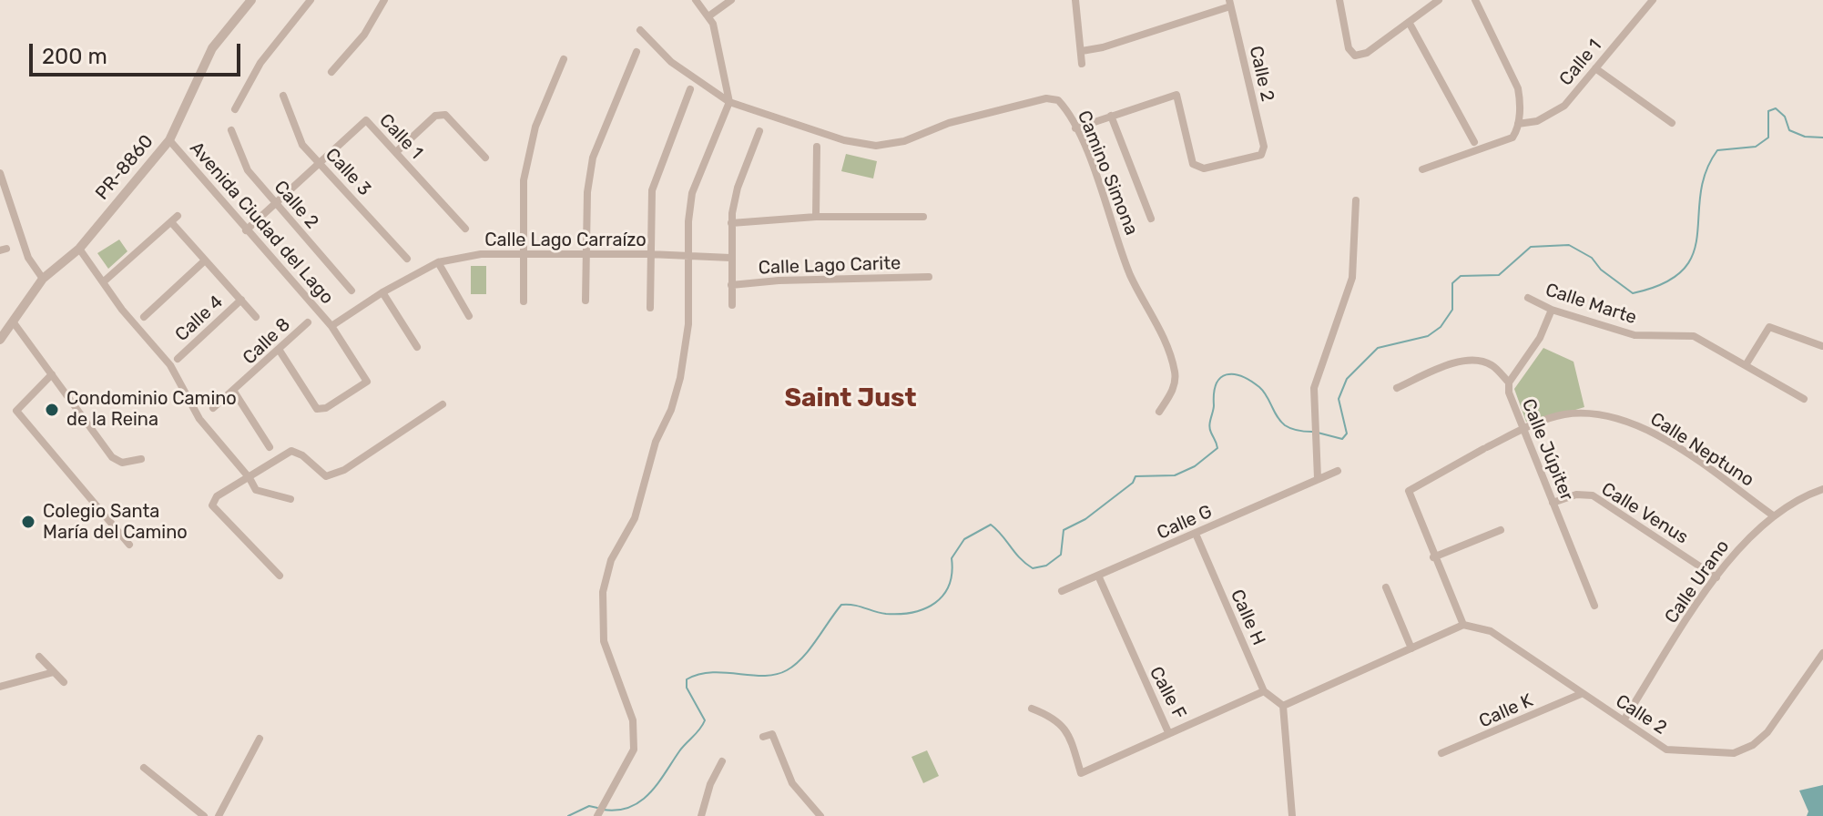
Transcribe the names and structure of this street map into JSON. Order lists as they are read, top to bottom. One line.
{"streets":{"street":["Calle 1","Calle 2","PR-8860","Calle 3","Camino Simona","Avenida Ciudad del Lago","Calle Lago Carraízo","Calle Lago Carite","Calle Marte","Calle 4","Calle 8","Calle Júpiter","Calle Neptuno","Calle Venus","Calle G","Calle Urano","Calle H","Calle F","Calle K"]},"crossings":[["Calle 1","Calle 2"],["Calle 1","Calle 3"],["Calle 1","Avenida Ciudad del Lago"],["Calle 2","Calle Urano"],["Calle 2","Calle K"],["PR-8860","Avenida Ciudad del Lago"],["Avenida Ciudad del Lago","Calle Lago Carraízo"],["Avenida Ciudad del Lago","Calle 8"],["Calle Marte","Calle Júpiter"],["Calle Júpiter","Calle Neptuno"],["Calle Júpiter","Calle Venus"],["Calle Neptuno","Calle Urano"],["Calle Venus","Calle Urano"],["Calle G","Calle H"],["Calle G","Calle F"],["Calle H","Calle F"]],"districts":["Saint Just"],"places":["Condominio Camino de la Reina","Colegio Santa María del Camino"],"scale_bar":"200 m"}
